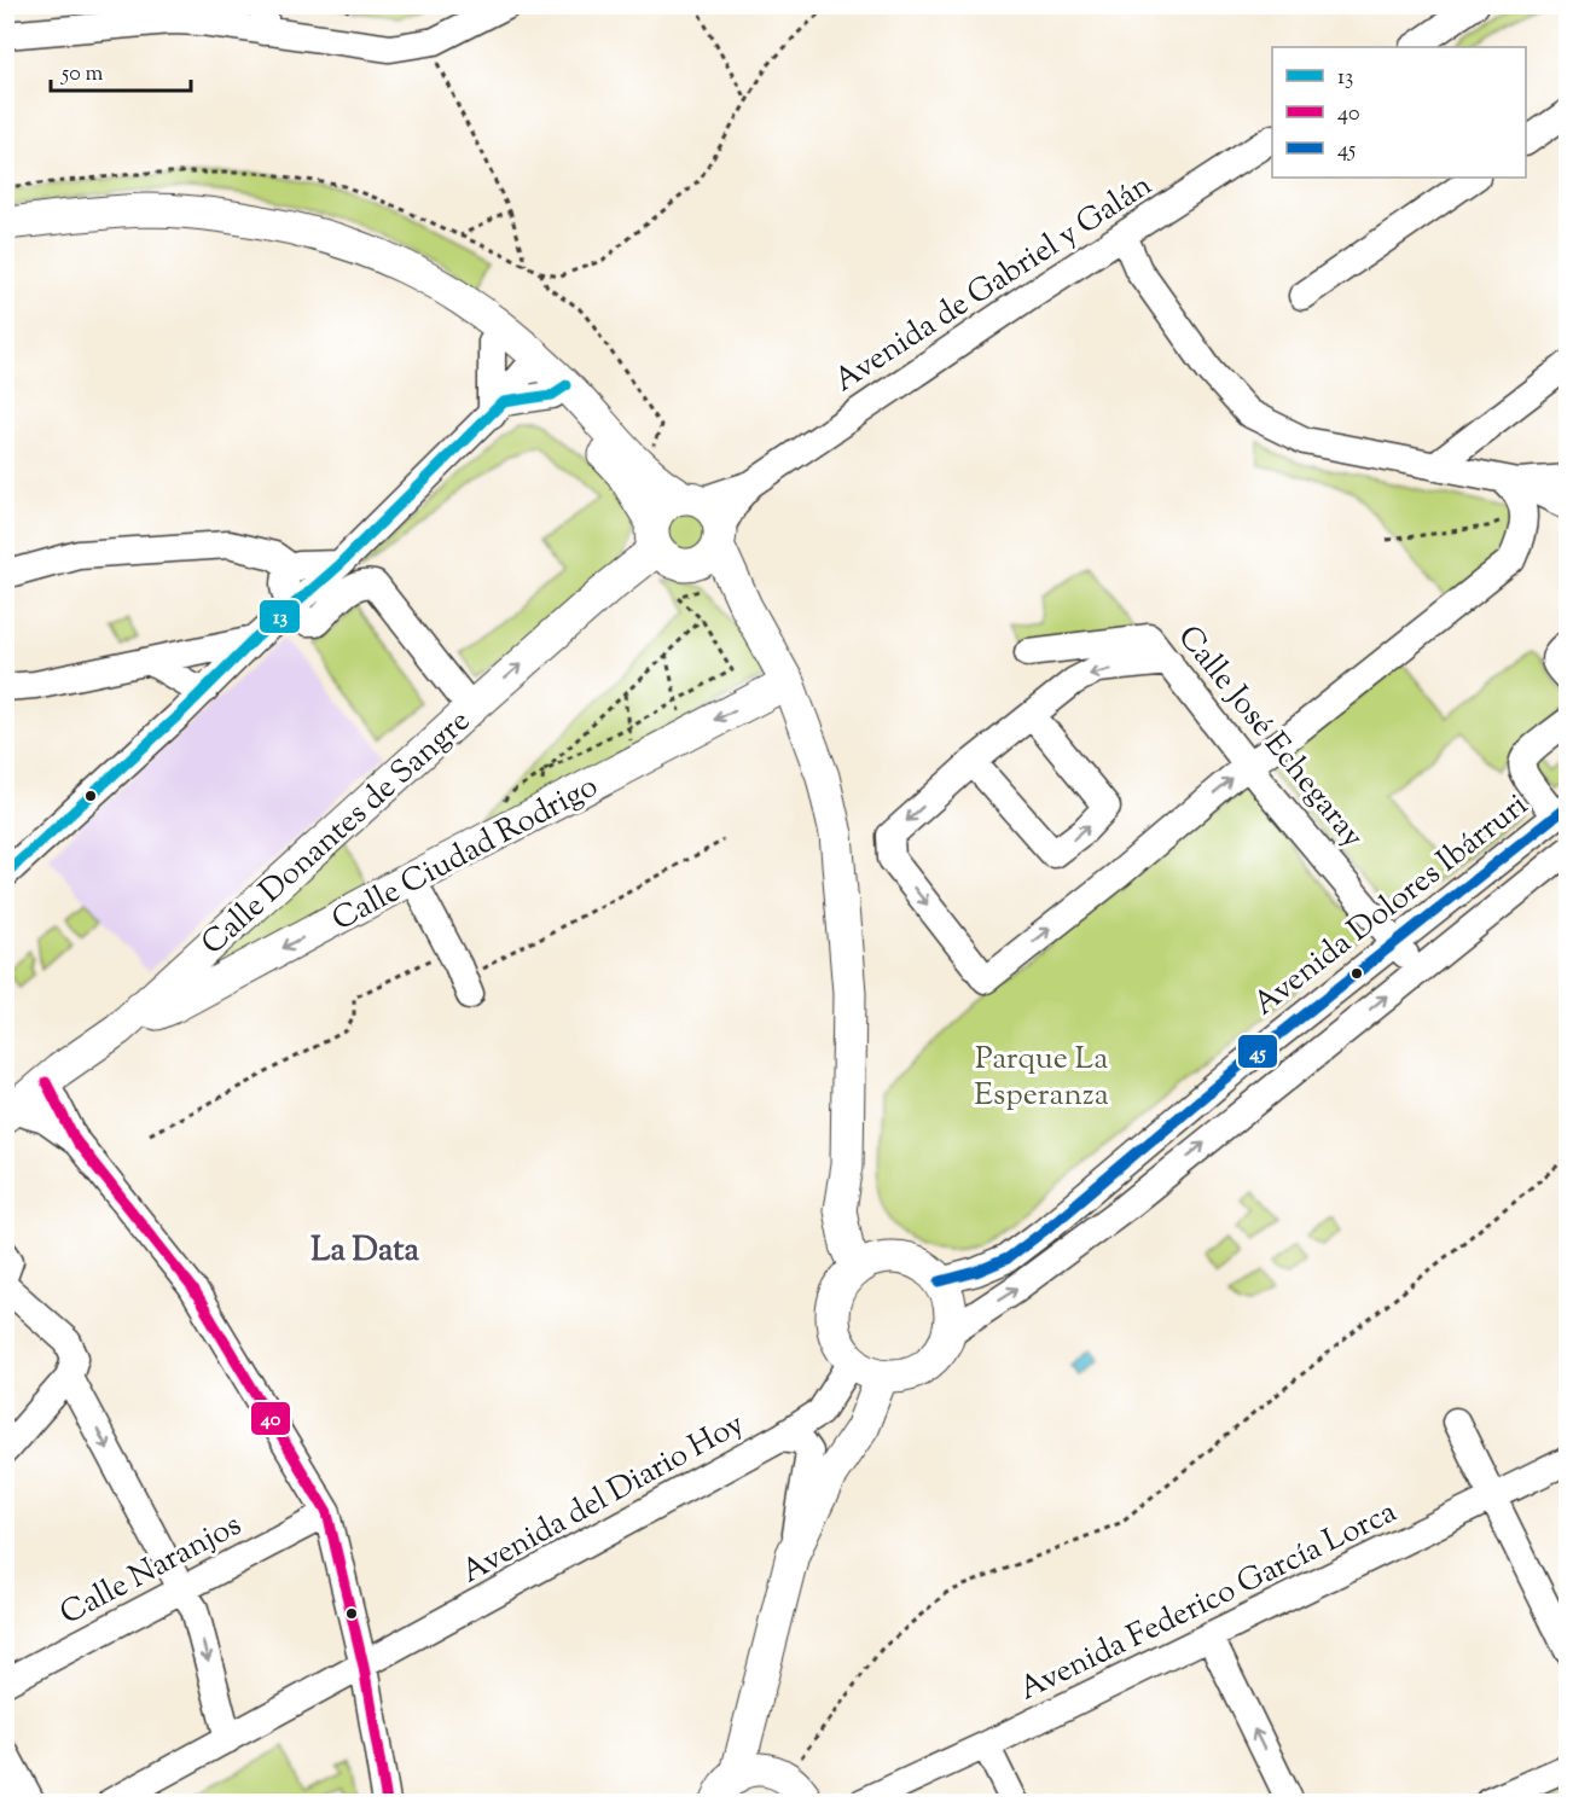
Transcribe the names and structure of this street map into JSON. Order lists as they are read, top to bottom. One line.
{"streets":{"main road":["Calle Donantes de Sangre","Calle Ciudad Rodrigo"],"street":["Avenida de Gabriel y Galán","Calle José Echegaray","Avenida Dolores Ibárruri","Avenida del Diario Hoy","Calle Naranjos","Avenida Federico García Lorca"]},"crossings":[["Avenida de Gabriel y Galán","Calle Donantes de Sangre"],["Calle José Echegaray","Avenida Dolores Ibárruri"],["Calle Donantes de Sangre","Calle Ciudad Rodrigo"],["Avenida Dolores Ibárruri","Avenida del Diario Hoy"]],"one_way":["Calle Ciudad Rodrigo"],"districts":["La Data"],"parks":["Parque La Esperanza"],"lines":["transit line 13","transit line 45","transit line 40"],"legend":["13","40","45"],"scale_bar":"50 m"}
